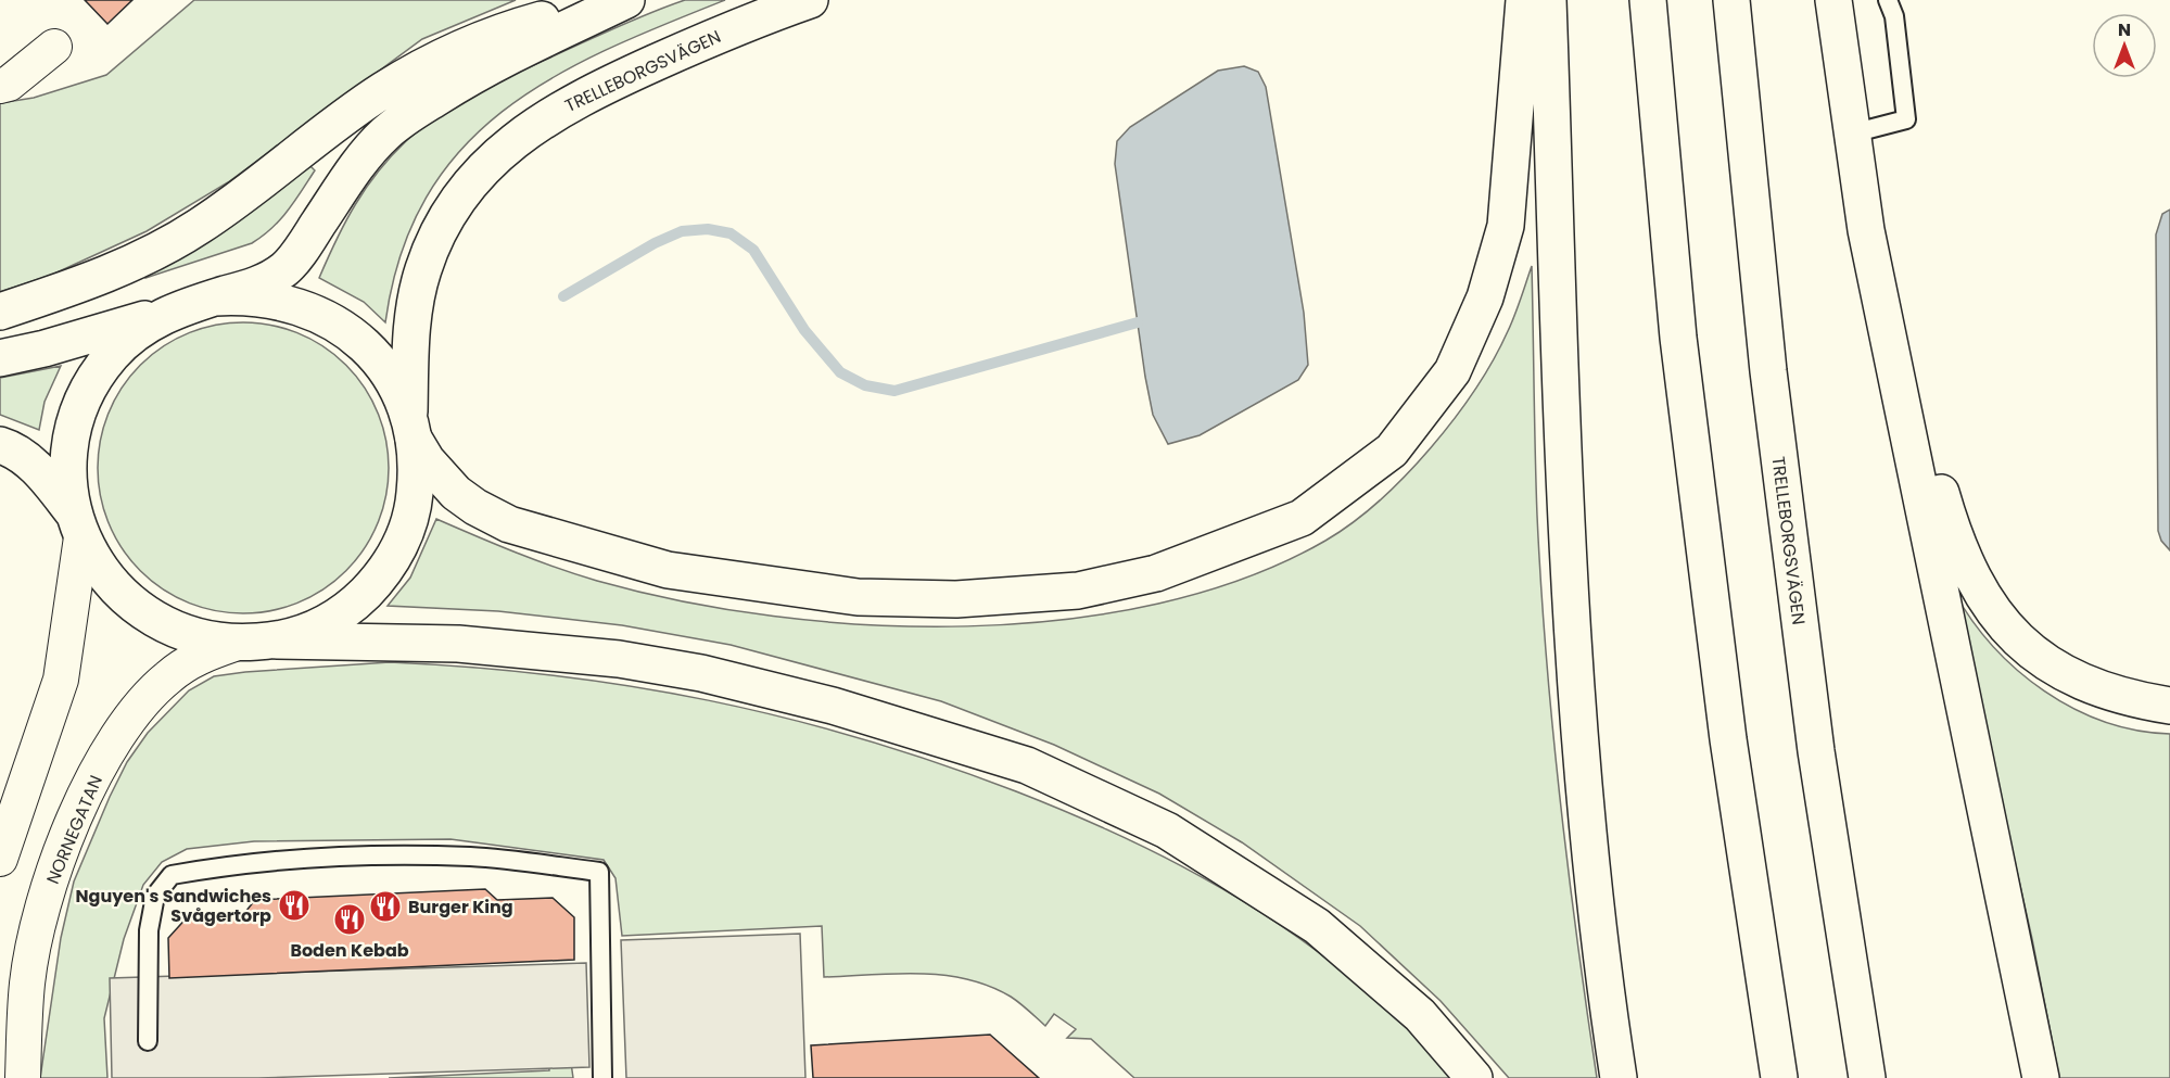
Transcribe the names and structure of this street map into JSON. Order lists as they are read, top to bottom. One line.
{"streets":{"main road":["TRELLEBORGSVÄGEN"],"street":["NORNEGATAN"]},"places":{"restaurant":["Nguyen's Sandwiches Svågertorp","Burger King","Boden Kebab"]},"north":"top"}
